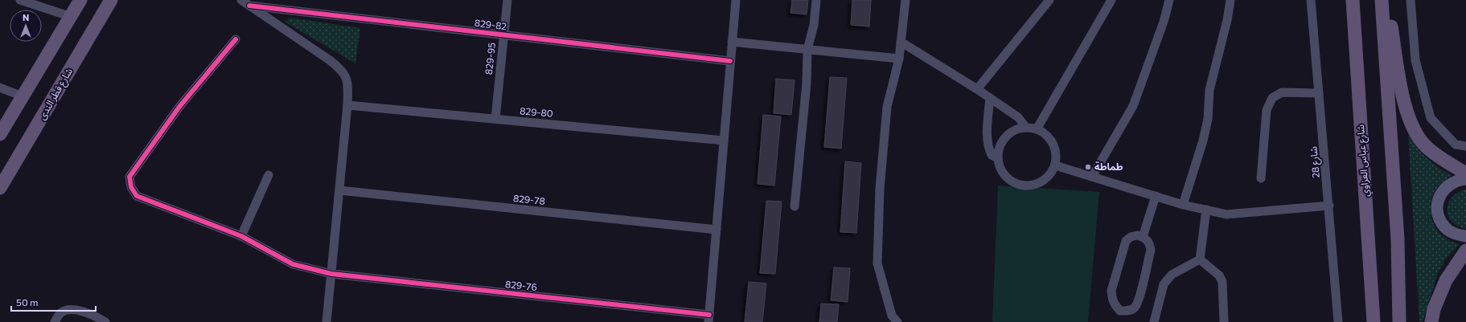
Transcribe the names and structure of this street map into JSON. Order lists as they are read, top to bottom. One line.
{"streets":{"main road":["شارع قطر الندى","شارع عباس العزاوي"],"street":["829-82","829-95","829-80","شارع 28","829-78","829-76"]},"crossings":[["829-82","829-95"],["829-95","829-80"]],"places":["طماطة"],"scale_bar":"50 m","north":"top"}
